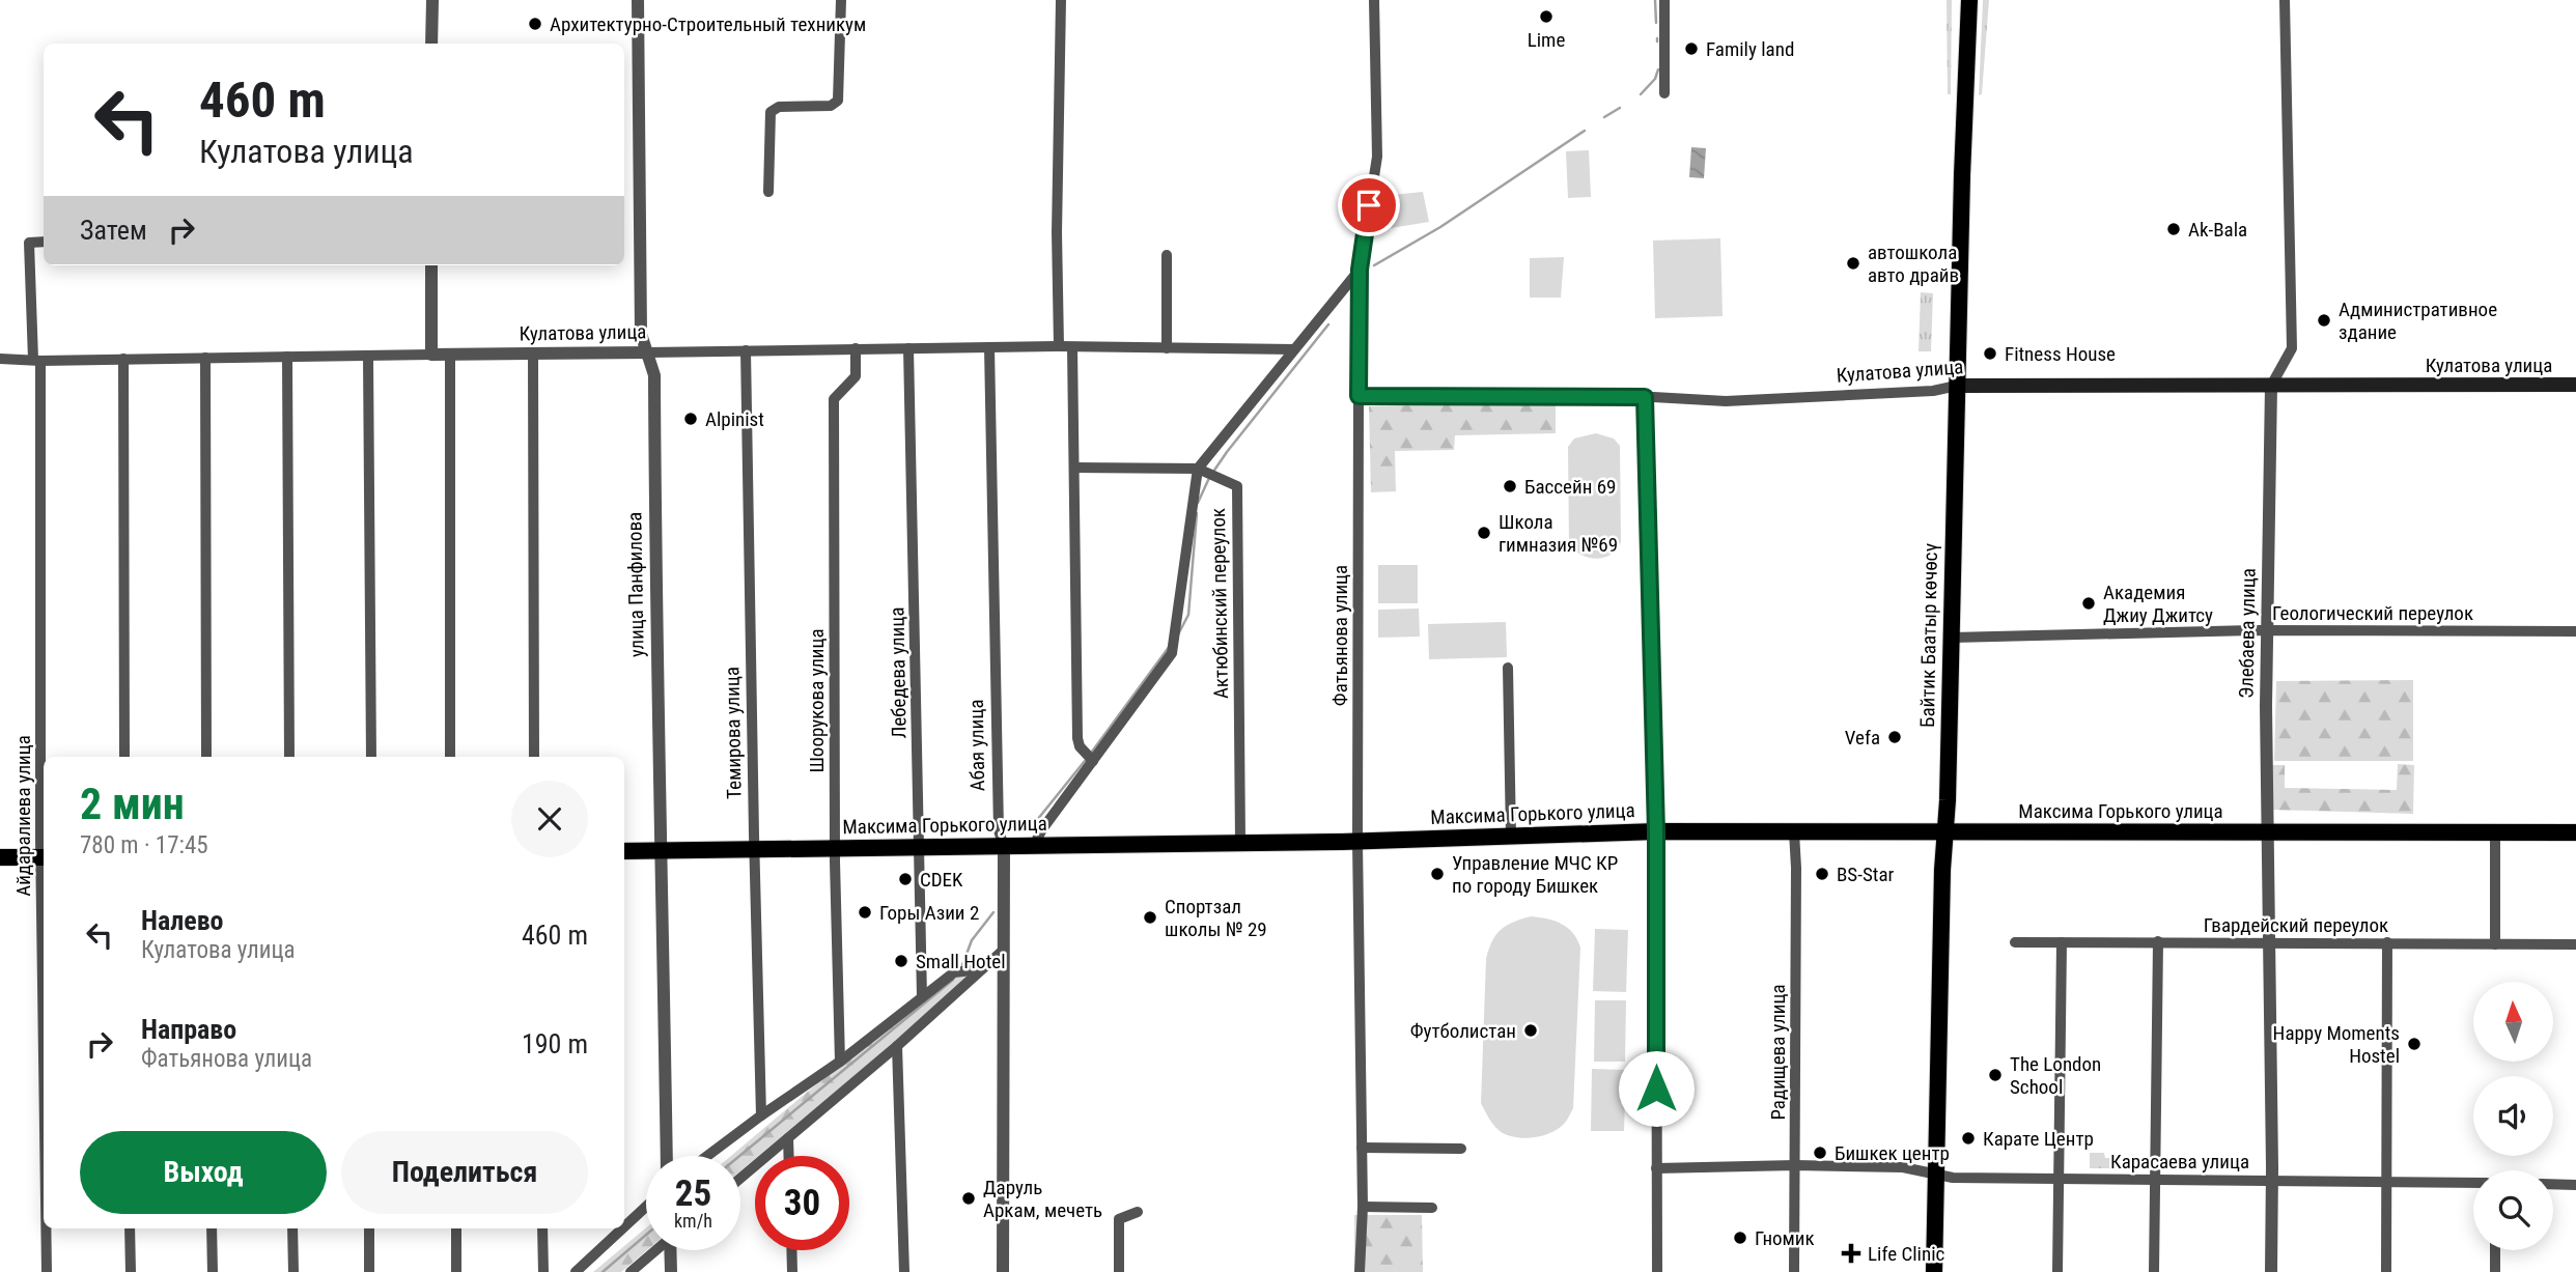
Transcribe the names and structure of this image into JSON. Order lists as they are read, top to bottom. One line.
{"streets":{"main road":["Кулатова улица","Байтик Баатыр көчөсү","Максима Горького улица"],"street":["улица Панфилова","Актюбинский переулок","Геологический переулок","Элебаева улица","Фатьянова улица","Лебедева улица","Шоорукова улица","Темирова улица","Абая улица","Айдаралиева улица","Гвардейский переулок","Радищева улица","Карасаева улица"]},"crossings":[["Кулатова улица","улица Панфилова"],["Кулатова улица","Элебаева улица"],["Кулатова улица","Фатьянова улица"],["Кулатова улица","Байтик Баатыр көчөсү"],["Кулатова улица","Лебедева улица"],["Кулатова улица","Шоорукова улица"],["Кулатова улица","Темирова улица"],["Кулатова улица","Абая улица"],["Кулатова улица","Айдаралиева улица"],["улица Панфилова","Максима Горького улица"],["Актюбинский переулок","Максима Горького улица"],["Геологический переулок","Элебаева улица"],["Геологический переулок","Байтик Баатыр көчөсү"],["Элебаева улица","Максима Горького улица"],["Элебаева улица","Гвардейский переулок"],["Элебаева улица","Карасаева улица"],["Фатьянова улица","Максима Горького улица"],["Байтик Баатыр көчөсү","Максима Горького улица"],["Байтик Баатыр көчөсү","Карасаева улица"],["Лебедева улица","Максима Горького улица"],["Шоорукова улица","Максима Горького улица"],["Темирова улица","Максима Горького улица"],["Абая улица","Максима Горького улица"],["Максима Горького улица","Радищева улица"],["Радищева улица","Карасаева улица"]],"places":{"other":["Lime","Архитектурно-Строительный техникум","Family land","Ak-Bala","автошкола авто драйв","Административное здание","Fitness House","Alpinist","Бассейн 69","Школа гимназия №69","Академия Джиу Джитсу","Vefa","Управление МЧС КР по городу Бишкек","BS-Star","CDEK","Горы Азии 2","Спортзал школы № 29","Small Hotel","Футболистан","Happy Moments Hostel","The London School","Карате Центр","Бишкек центр","Даруль Аркам, мечеть","Гномик"],"health":["Life Clinic"]},"north":"top","page":{"turn":["460 m","Кулатова улица"],"then":"Затем","heading":["2 мин","780 m · 17:45"],"list":[{"name":"Налево","note":"Кулатова улица","value":"460 m"},{"name":"Направо","note":"Фатьянова улица","value":"190 m"}],"buttons":["Выход","Поделиться"],"speed":"25 km/h","limit":"30"}}
